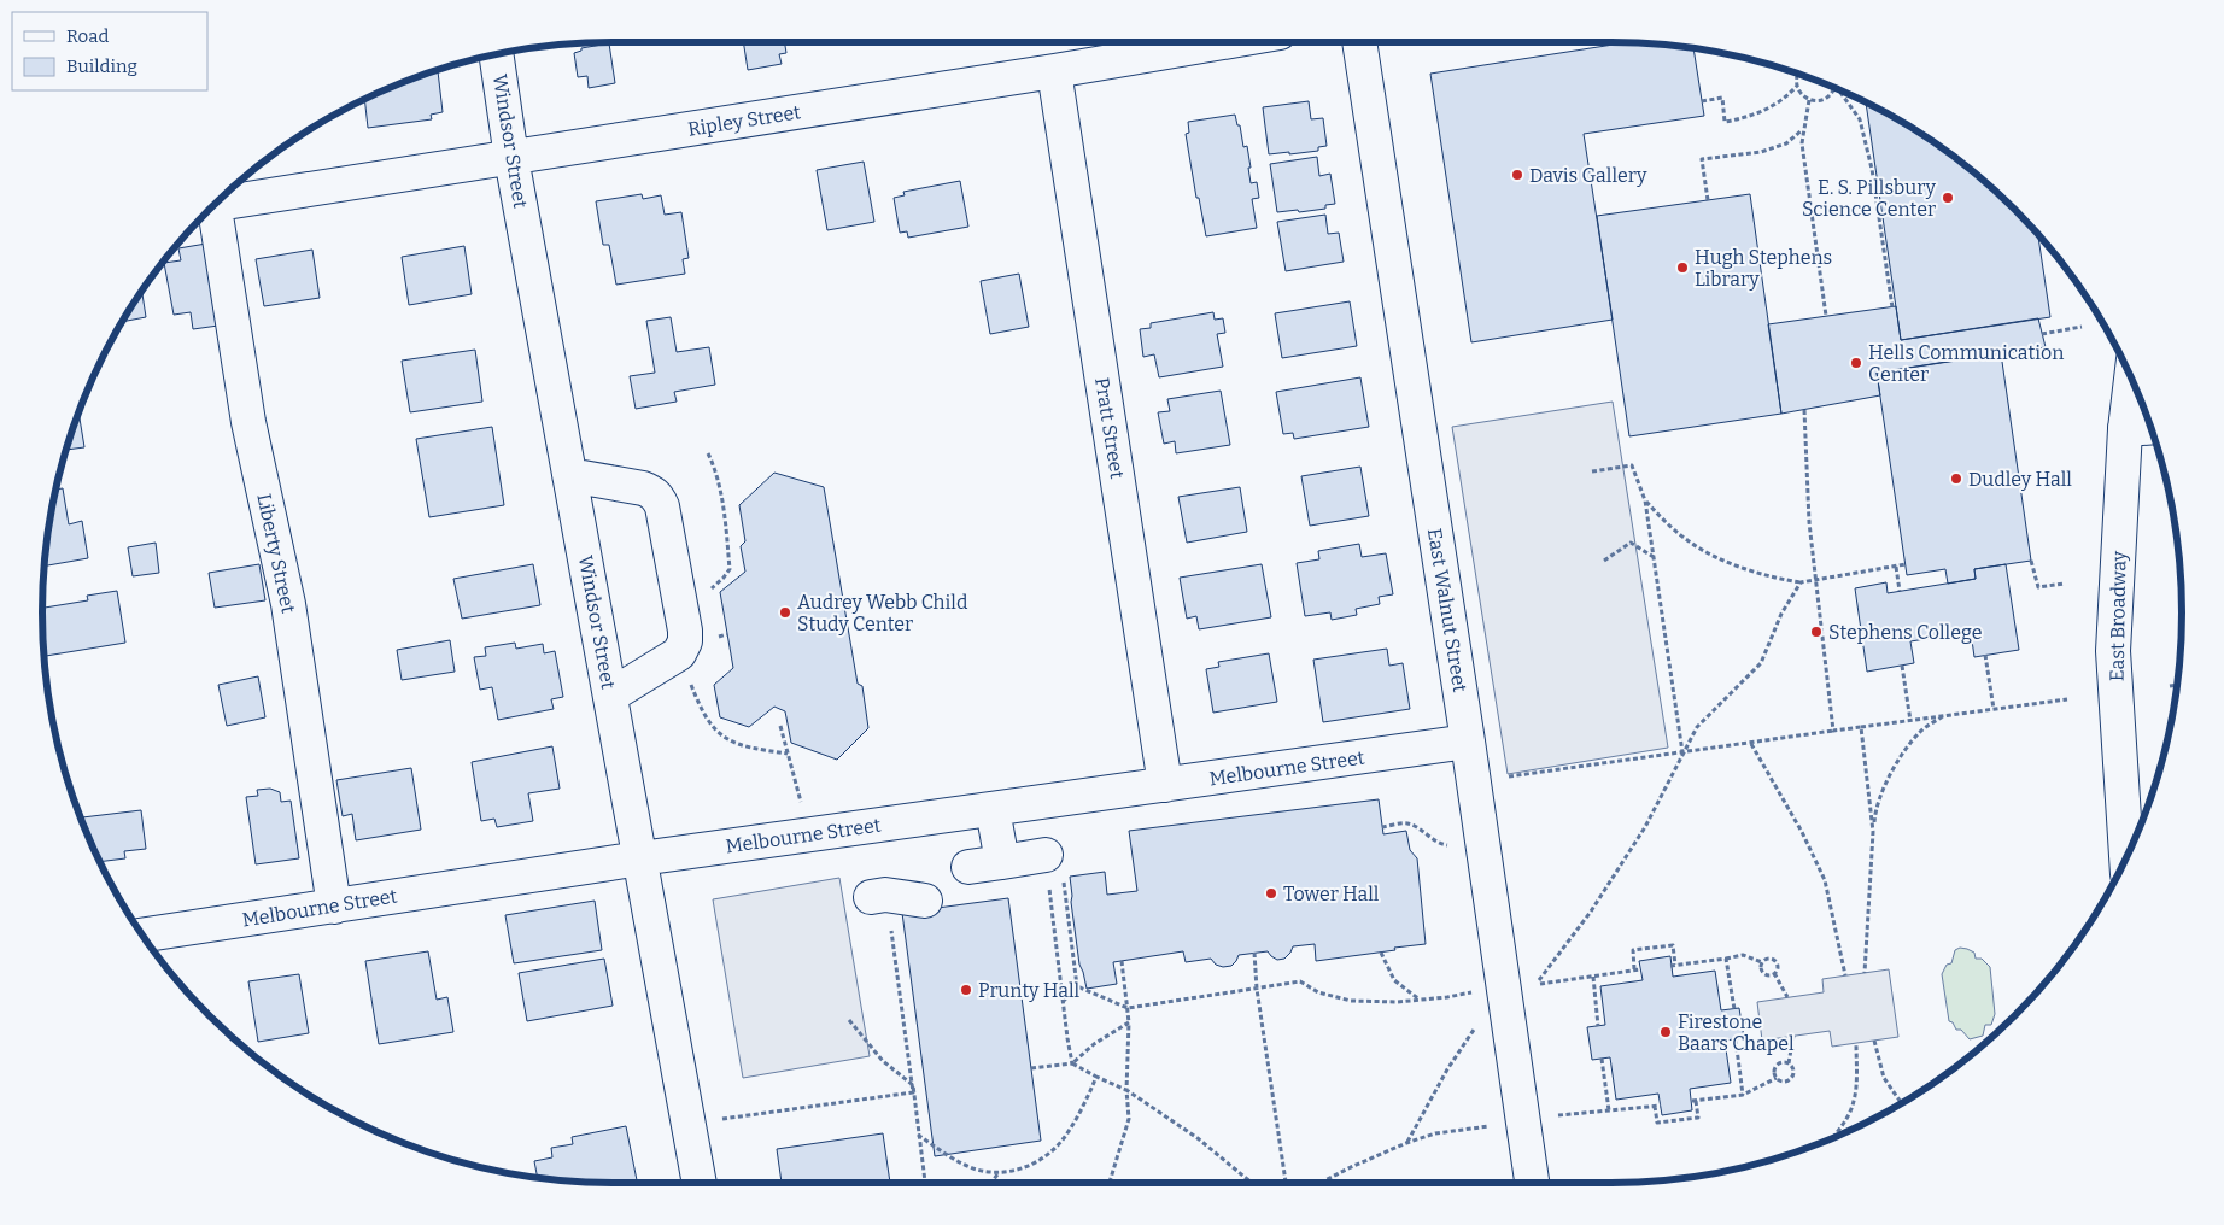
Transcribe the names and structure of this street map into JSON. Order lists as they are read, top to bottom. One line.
{"streets":{"street":["Ripley Street","Windsor Street","Pratt Street","Liberty Street","East Walnut Street","East Broadway","Melbourne Street"]},"crossings":[["Ripley Street","Windsor Street"],["Ripley Street","Pratt Street"],["Windsor Street","Melbourne Street"],["Pratt Street","Melbourne Street"],["Liberty Street","Melbourne Street"],["East Walnut Street","Melbourne Street"]],"places":["Davis Gallery","E. S. Pillsbury Science Center","Hugh Stephens Library","Hells Communication Center","Dudley Hall","Audrey Webb Child Study Center","Stephens College","Tower Hall","Prunty Hall","Firestone Baars Chapel"],"legend":["Road","Building"]}
